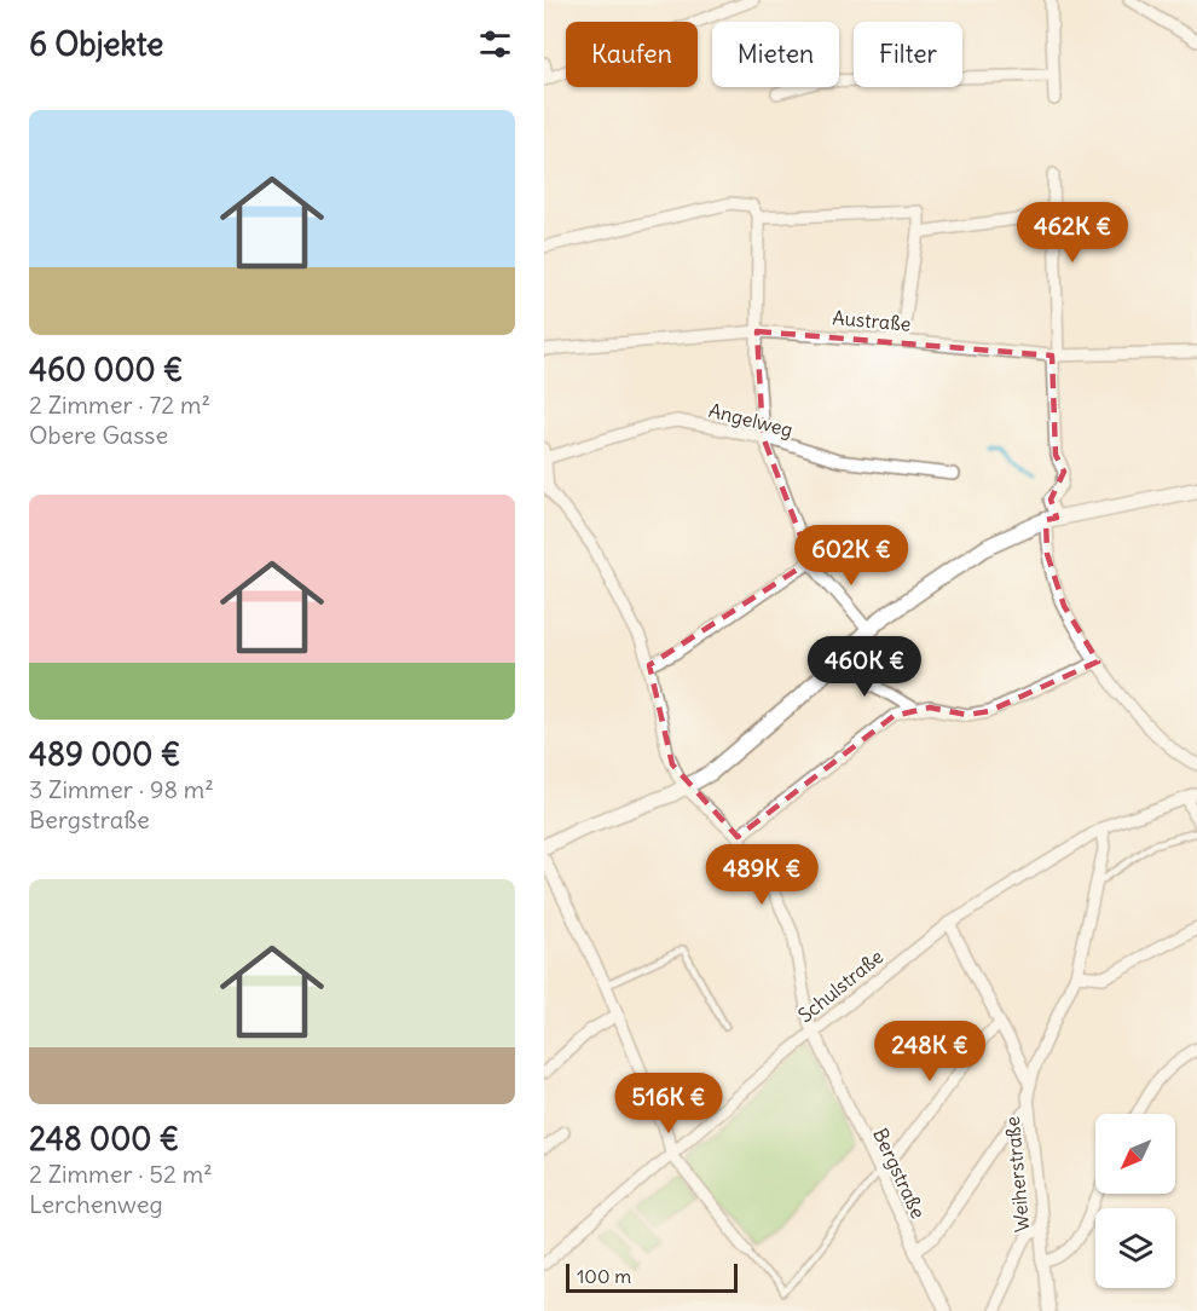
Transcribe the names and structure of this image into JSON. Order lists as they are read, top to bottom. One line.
{"streets":{"street":["Austraße","Angelweg","Schulstraße","Bergstraße","Weiherstraße"]},"crossings":[["Schulstraße","Bergstraße"],["Schulstraße","Weiherstraße"]],"scale_bar":"100 m","north":"bottom left","page":{"heading":"6 Objekte","chip":["Kaufen","Mieten","Filter"],"list":[{"name":"460 000 €","note":"2 Zimmer · 72 m² · Obere Gasse"},{"name":"489 000 €","note":"3 Zimmer · 98 m² · Bergstraße"},{"name":"248 000 €","note":"2 Zimmer · 52 m² · Lerchenweg"}],"price":["462K €","602K €","460K €","489K €","248K €","516K €"],"scale":"100 m"}}
